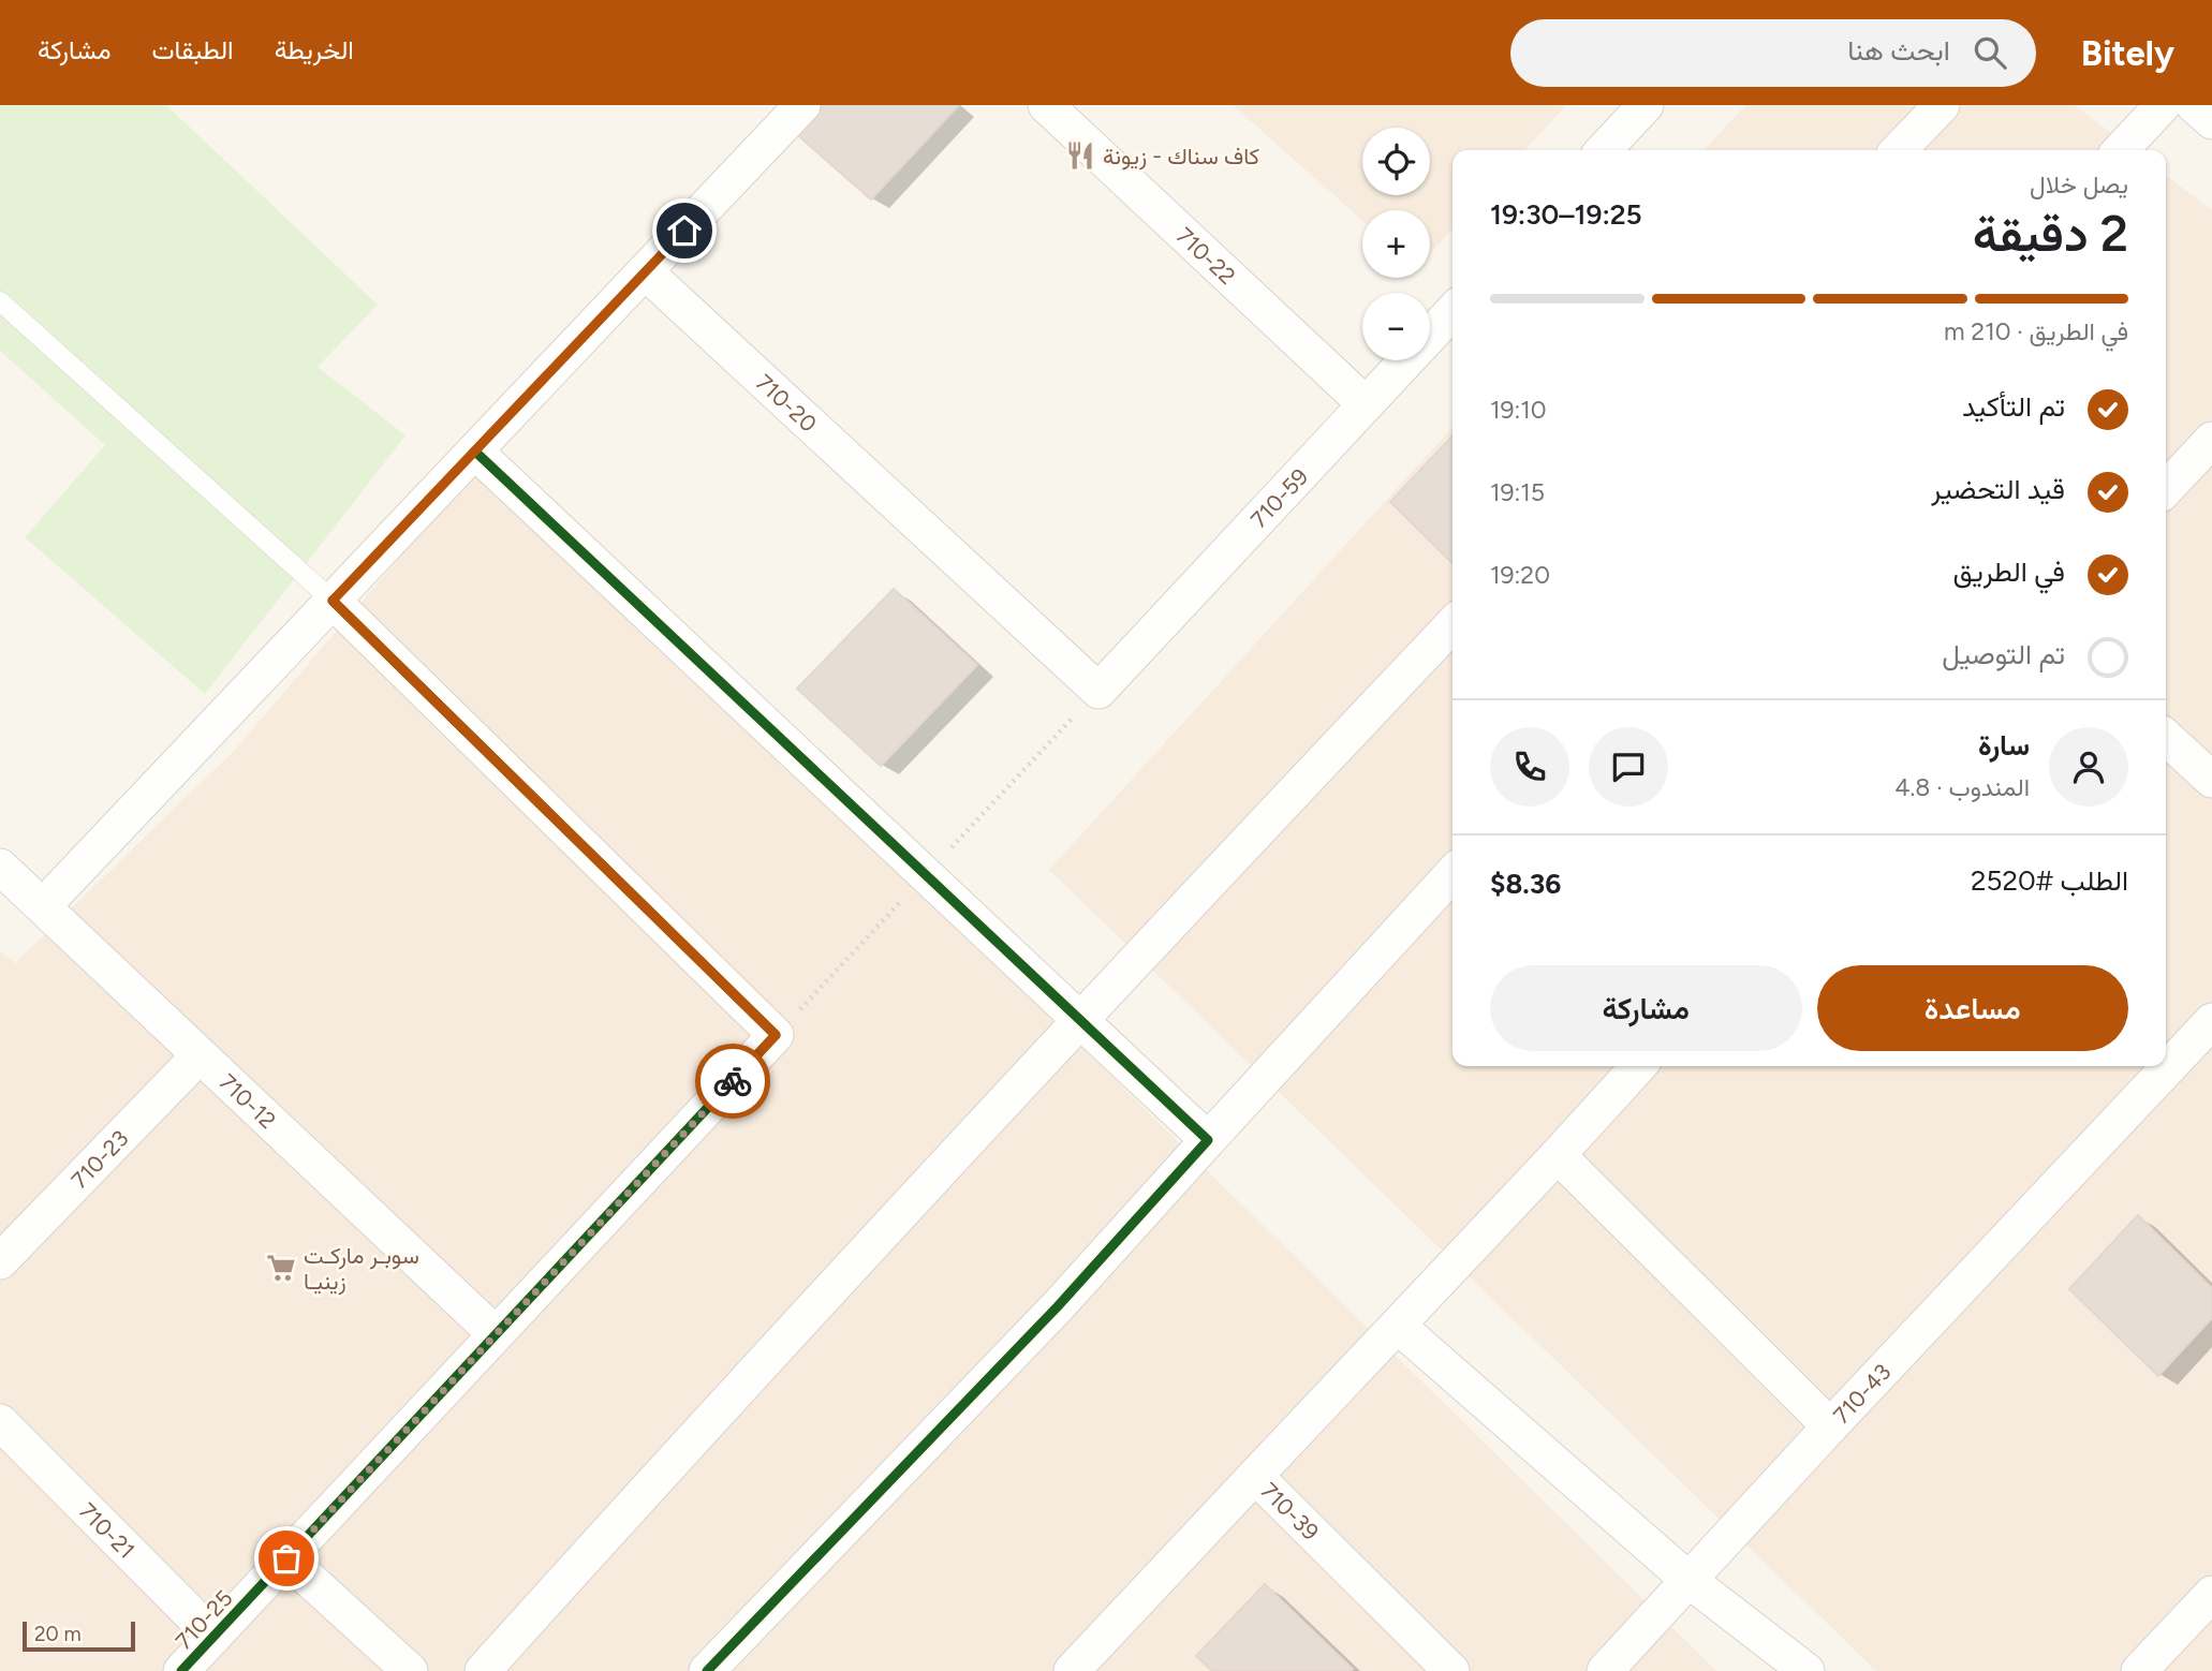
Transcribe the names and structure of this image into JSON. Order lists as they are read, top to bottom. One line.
{"streets":{"street":["710-22","710-20","710-59","710-12","710-23","710-43","710-39","710-21","710-25"]},"crossings":[["710-22","710-59"],["710-20","710-59"],["710-12","710-23"],["710-12","710-25"],["710-21","710-25"]],"places":{"restaurant":["كاف سناك - زيونة"],"supermarket":["سوبـر ماركـت زينيـا"]},"scale_bar":"20 m","page":{"header":"Bitely","search":"ابحث هنا","nav":["الخريطة","الطبقات","مشاركة"],"map_buttons":["+","−"],"heading":["2 دقيقة","يصل خلال","19:25–19:30"],"panel":["سارة","المندوب · 4.8","الطلب #2520","$8.36"],"bar":"في الطريق · 210 m","list":[["تم التأكيد","19:10"],["قيد التحضير","19:15"],["في الطريق","19:20"],"تم التوصيل"],"buttons":["مساعدة","مشاركة"],"scale":"20 m"}}
